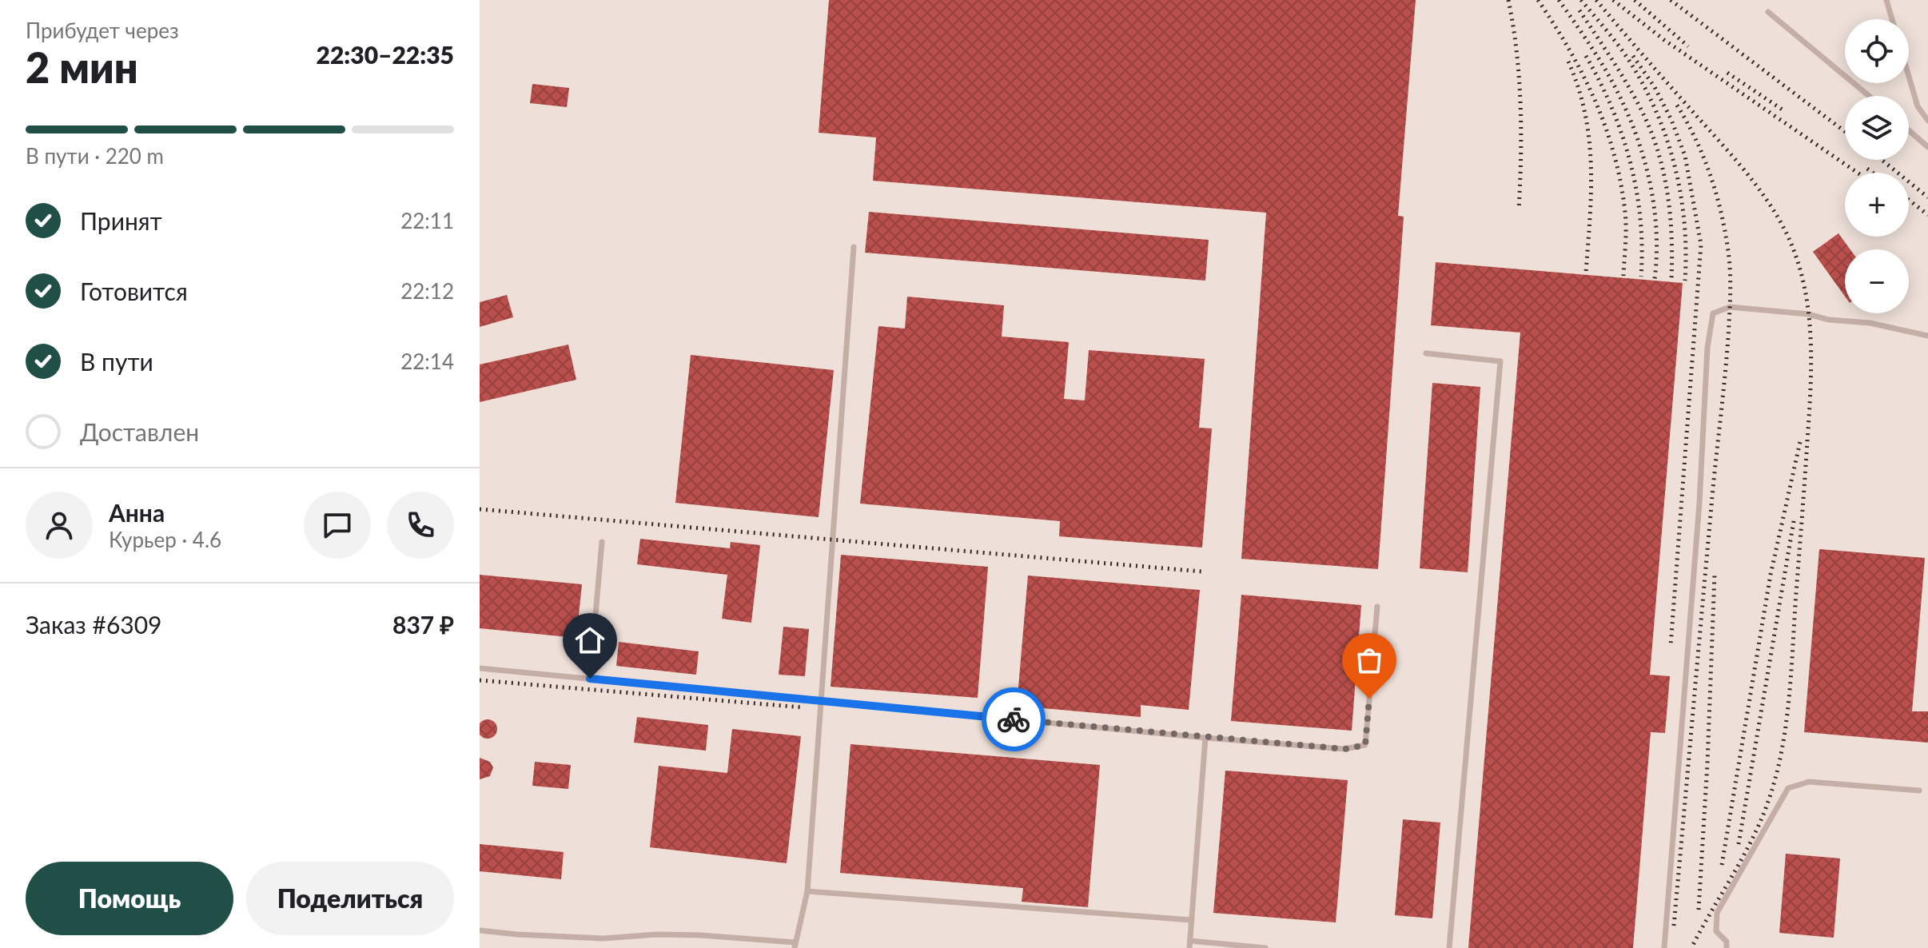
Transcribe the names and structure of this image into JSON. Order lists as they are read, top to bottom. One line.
{"page":{"heading":["2 мин","Прибудет через","22:30–22:35"],"panel":["Анна","Курьер · 4.6","Заказ #6309","837 ₽"],"map_buttons":["+","−"],"bar":"В пути · 220 m","list":[["Принят","22:11"],["Готовится","22:12"],["В пути","22:14"],"Доставлен"],"buttons":["Помощь","Поделиться"]}}
